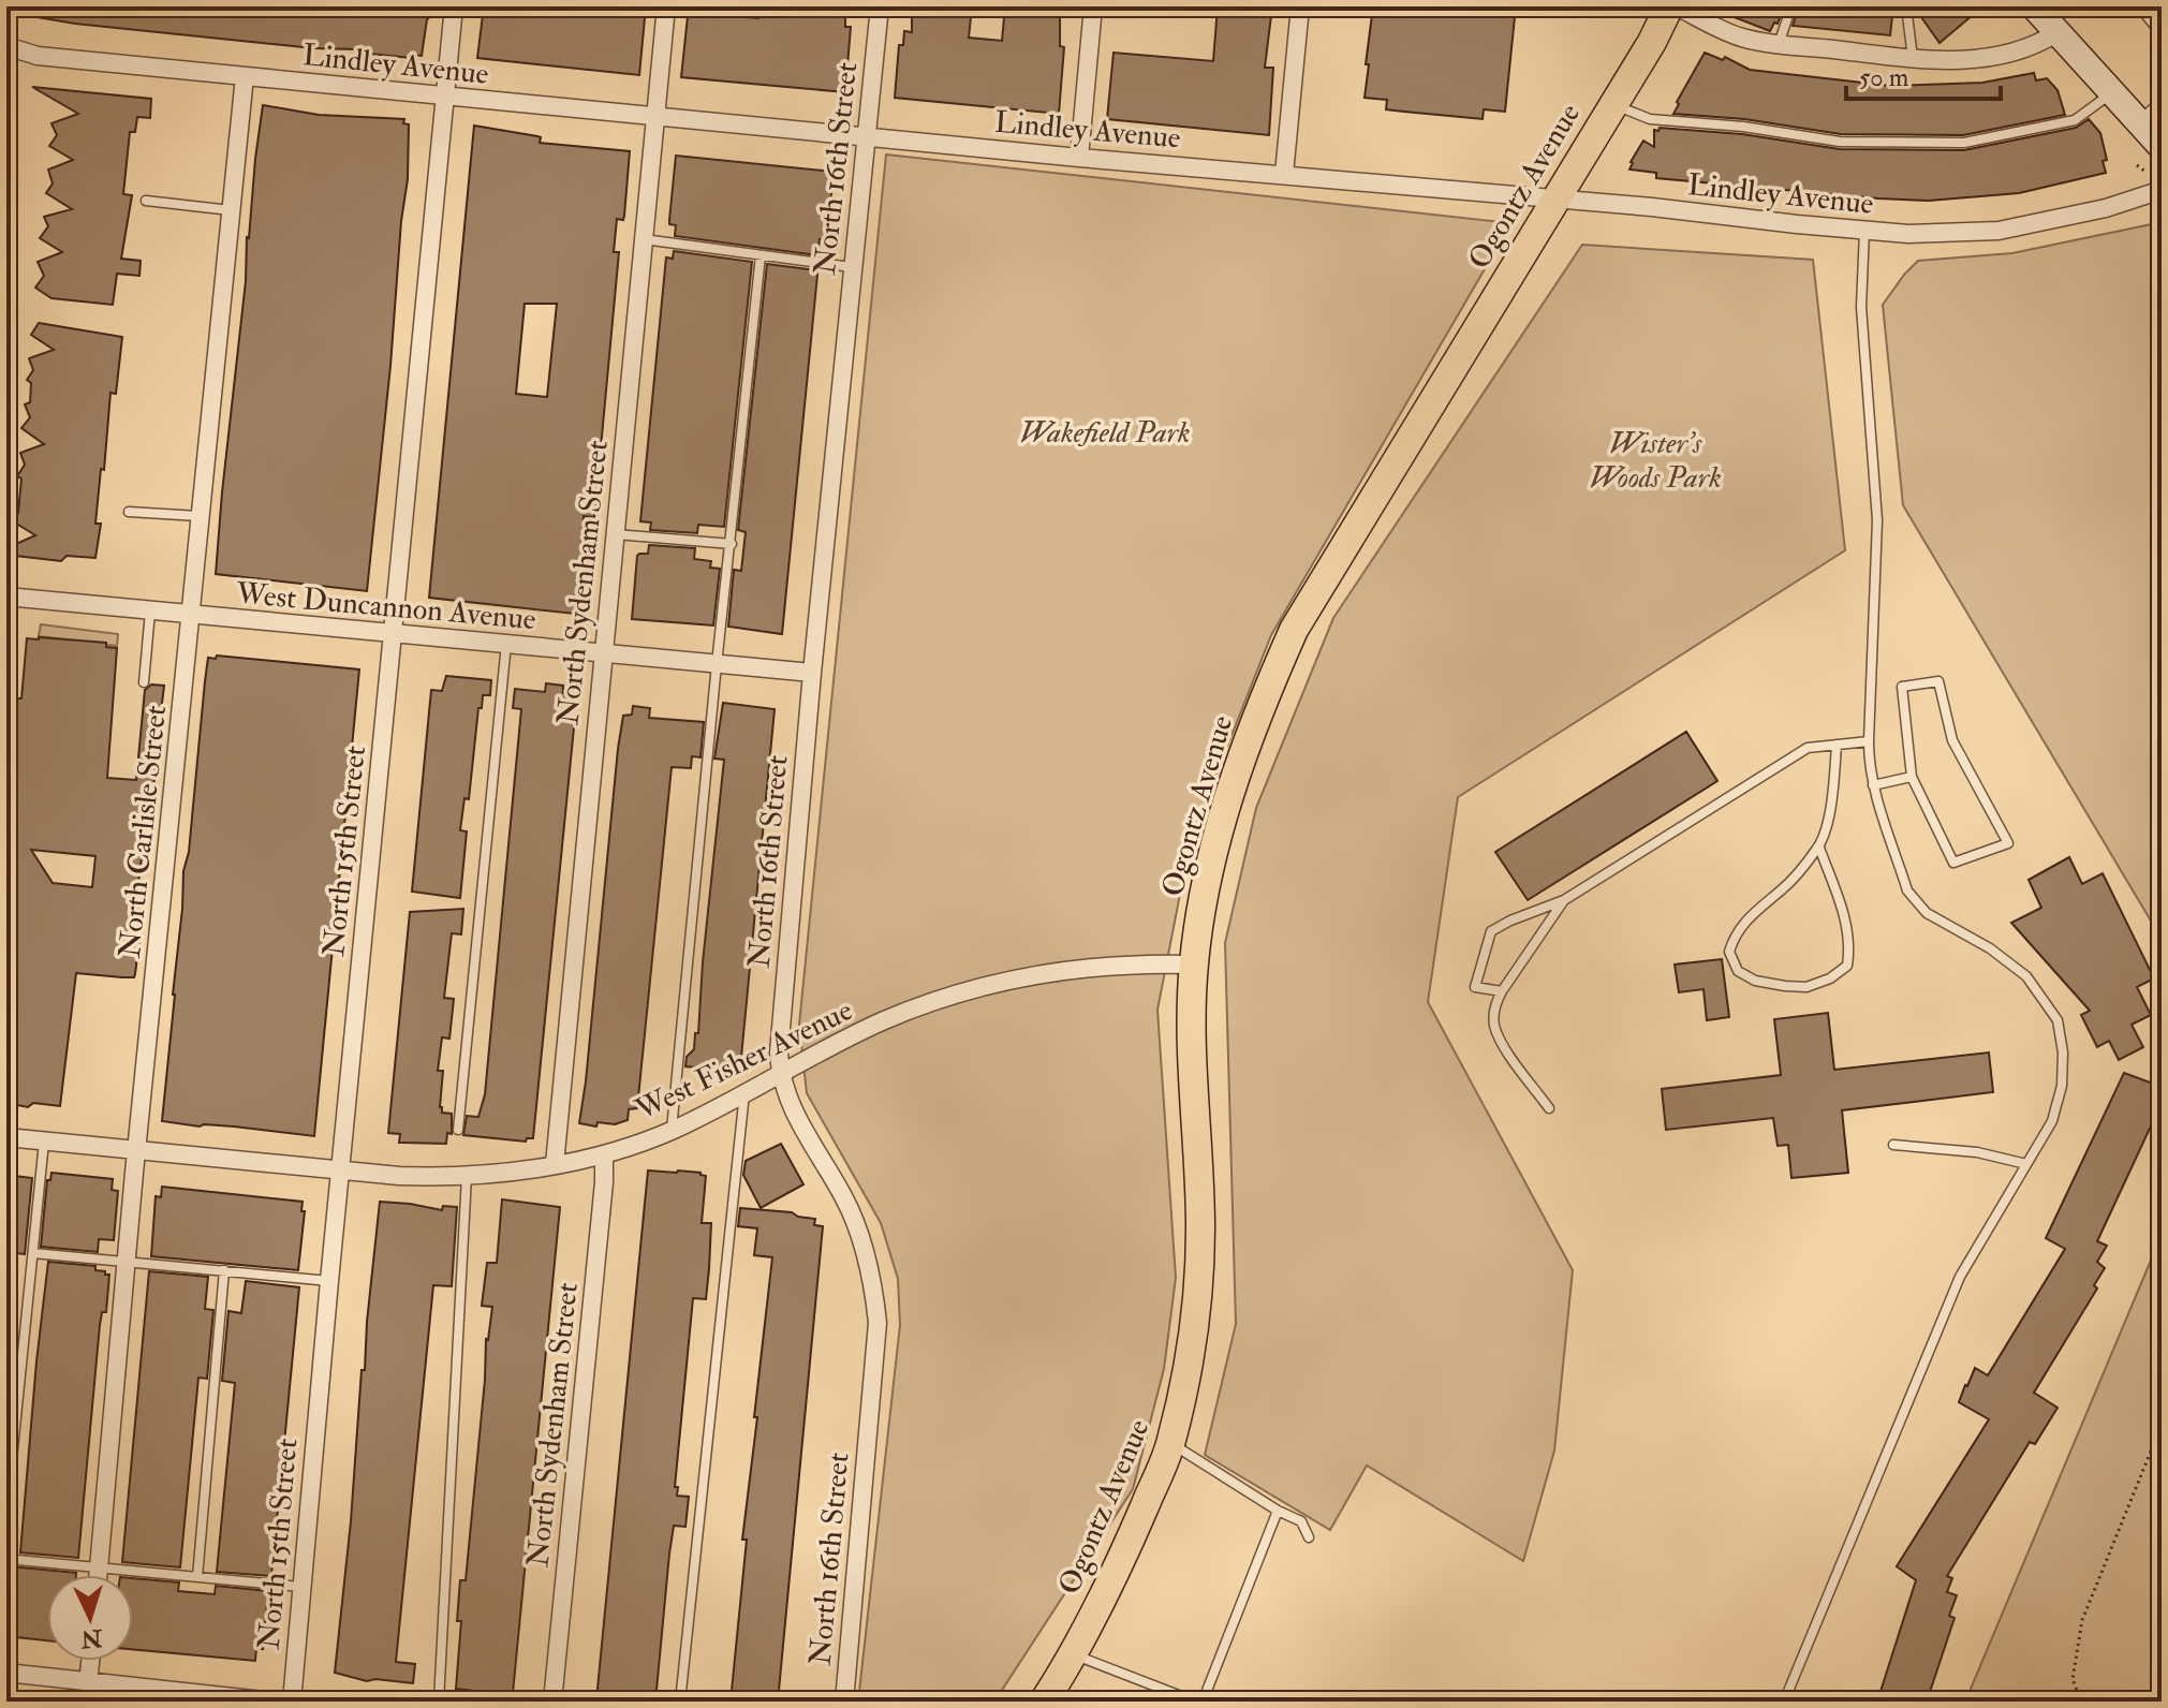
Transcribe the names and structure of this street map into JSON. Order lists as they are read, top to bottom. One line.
{"streets":{"main road":["Ogontz Avenue"],"street":["Lindley Avenue","North 16th Street","North Sydenham Street","West Duncannon Avenue","North Carlisle Street","North 15th Street","West Fisher Avenue"]},"crossings":[["Lindley Avenue","North 16th Street"],["Lindley Avenue","Ogontz Avenue"],["Lindley Avenue","North Sydenham Street"],["Lindley Avenue","North Carlisle Street"],["Lindley Avenue","North 15th Street"],["North 16th Street","West Duncannon Avenue"],["North 16th Street","West Fisher Avenue"],["Ogontz Avenue","West Fisher Avenue"],["North Sydenham Street","West Duncannon Avenue"],["North Sydenham Street","West Fisher Avenue"],["West Duncannon Avenue","North Carlisle Street"],["West Duncannon Avenue","North 15th Street"],["North Carlisle Street","West Fisher Avenue"],["North 15th Street","West Fisher Avenue"]],"parks":["Wakefield Park","Wister's Woods Park"],"scale_bar":"50 m","north":"bottom"}
